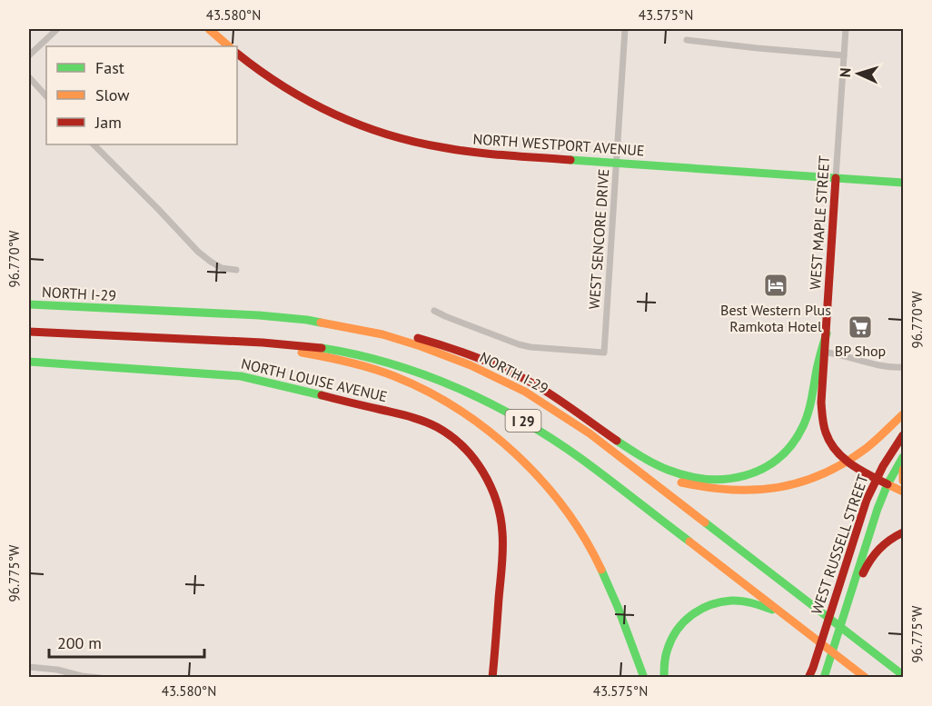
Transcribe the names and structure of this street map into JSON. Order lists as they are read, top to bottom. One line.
{"streets":{"main road":["NORTH WESTPORT AVENUE","WEST MAPLE STREET","NORTH I-29","NORTH LOUISE AVENUE","I 29","WEST RUSSELL STREET"],"street":["WEST SENCORE DRIVE"]},"crossings":[["NORTH WESTPORT AVENUE","WEST MAPLE STREET"],["NORTH WESTPORT AVENUE","WEST SENCORE DRIVE"]],"places":{"hotel":["Best Western Plus Ramkota Hotel"],"supermarket":["BP Shop"]},"legend":["Fast","Slow","Jam"],"scale_bar":"200 m","north":"left","coordinates":["43.580°N","43.575°N","96.770°W","96.775°W"]}
